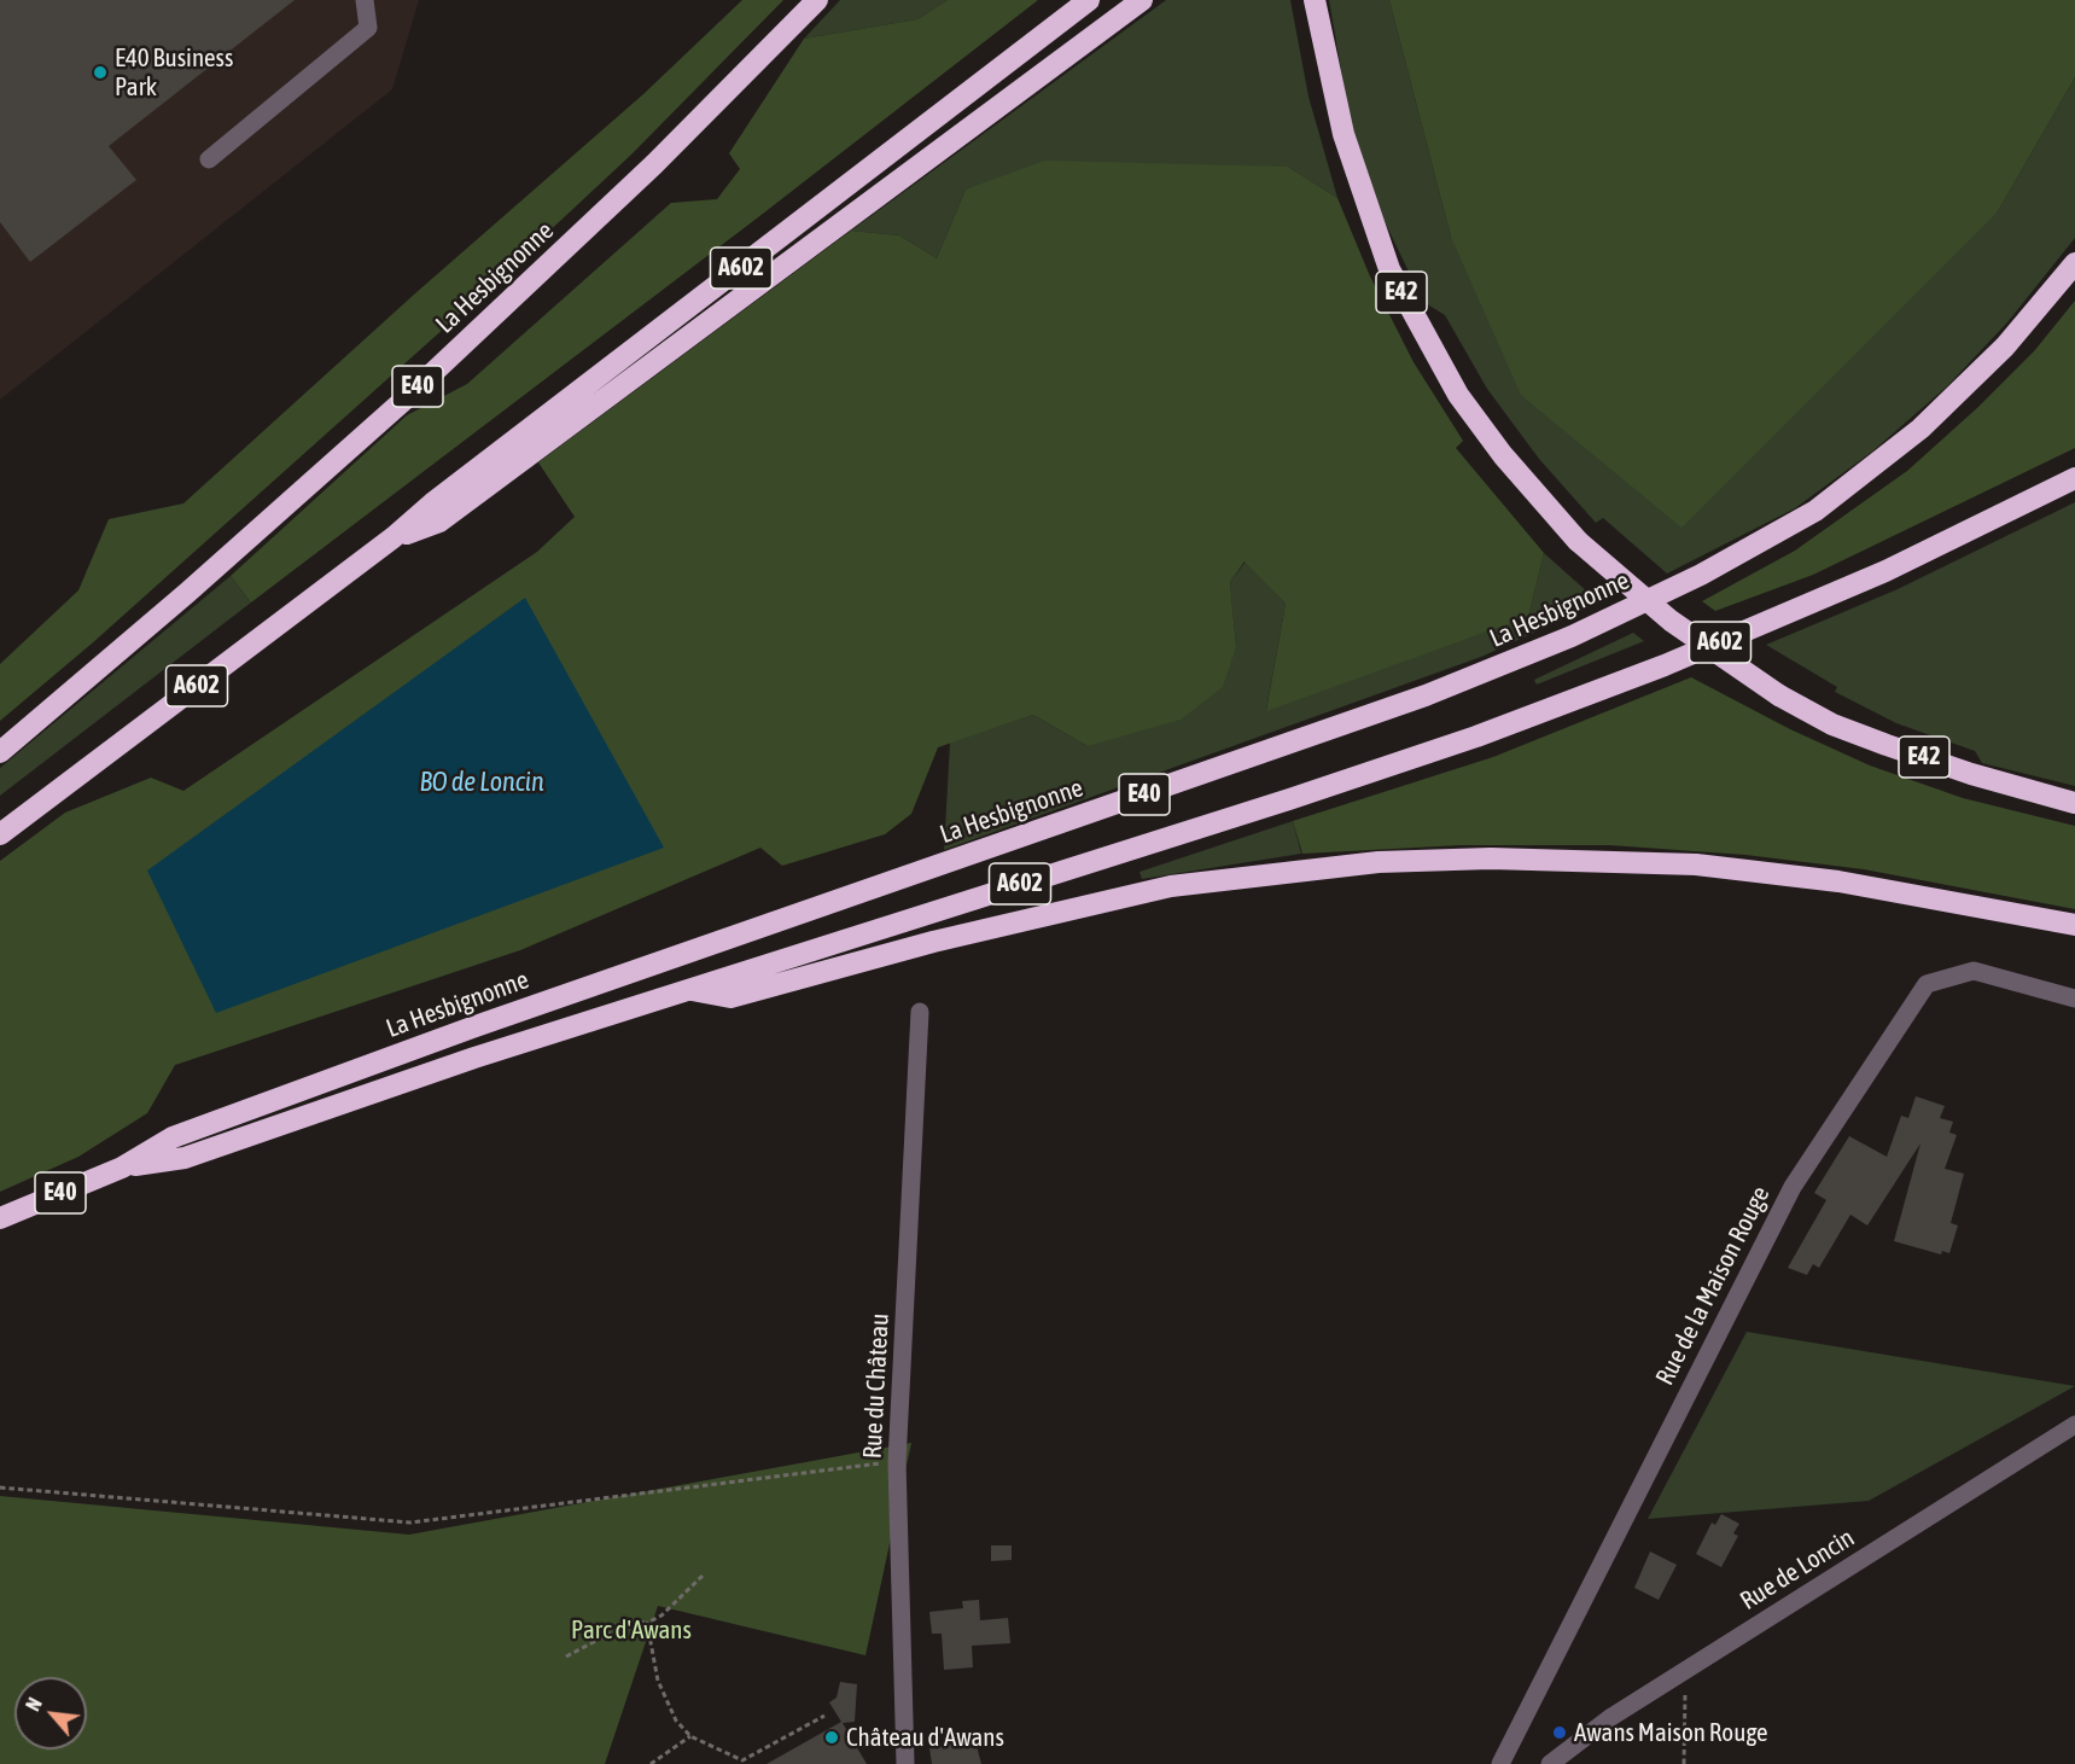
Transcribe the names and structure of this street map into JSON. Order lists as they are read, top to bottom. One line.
{"streets":{"highway":["A602","La Hesbignonne","E42","E40"],"street":["Rue de la Maison Rouge","Rue du Château","Rue de Loncin"]},"water":["BO de Loncin"],"parks":["Parc d'Awans"],"places":["E40 Business Park","Awans Maison Rouge","Château d'Awans"],"north":"top left"}
